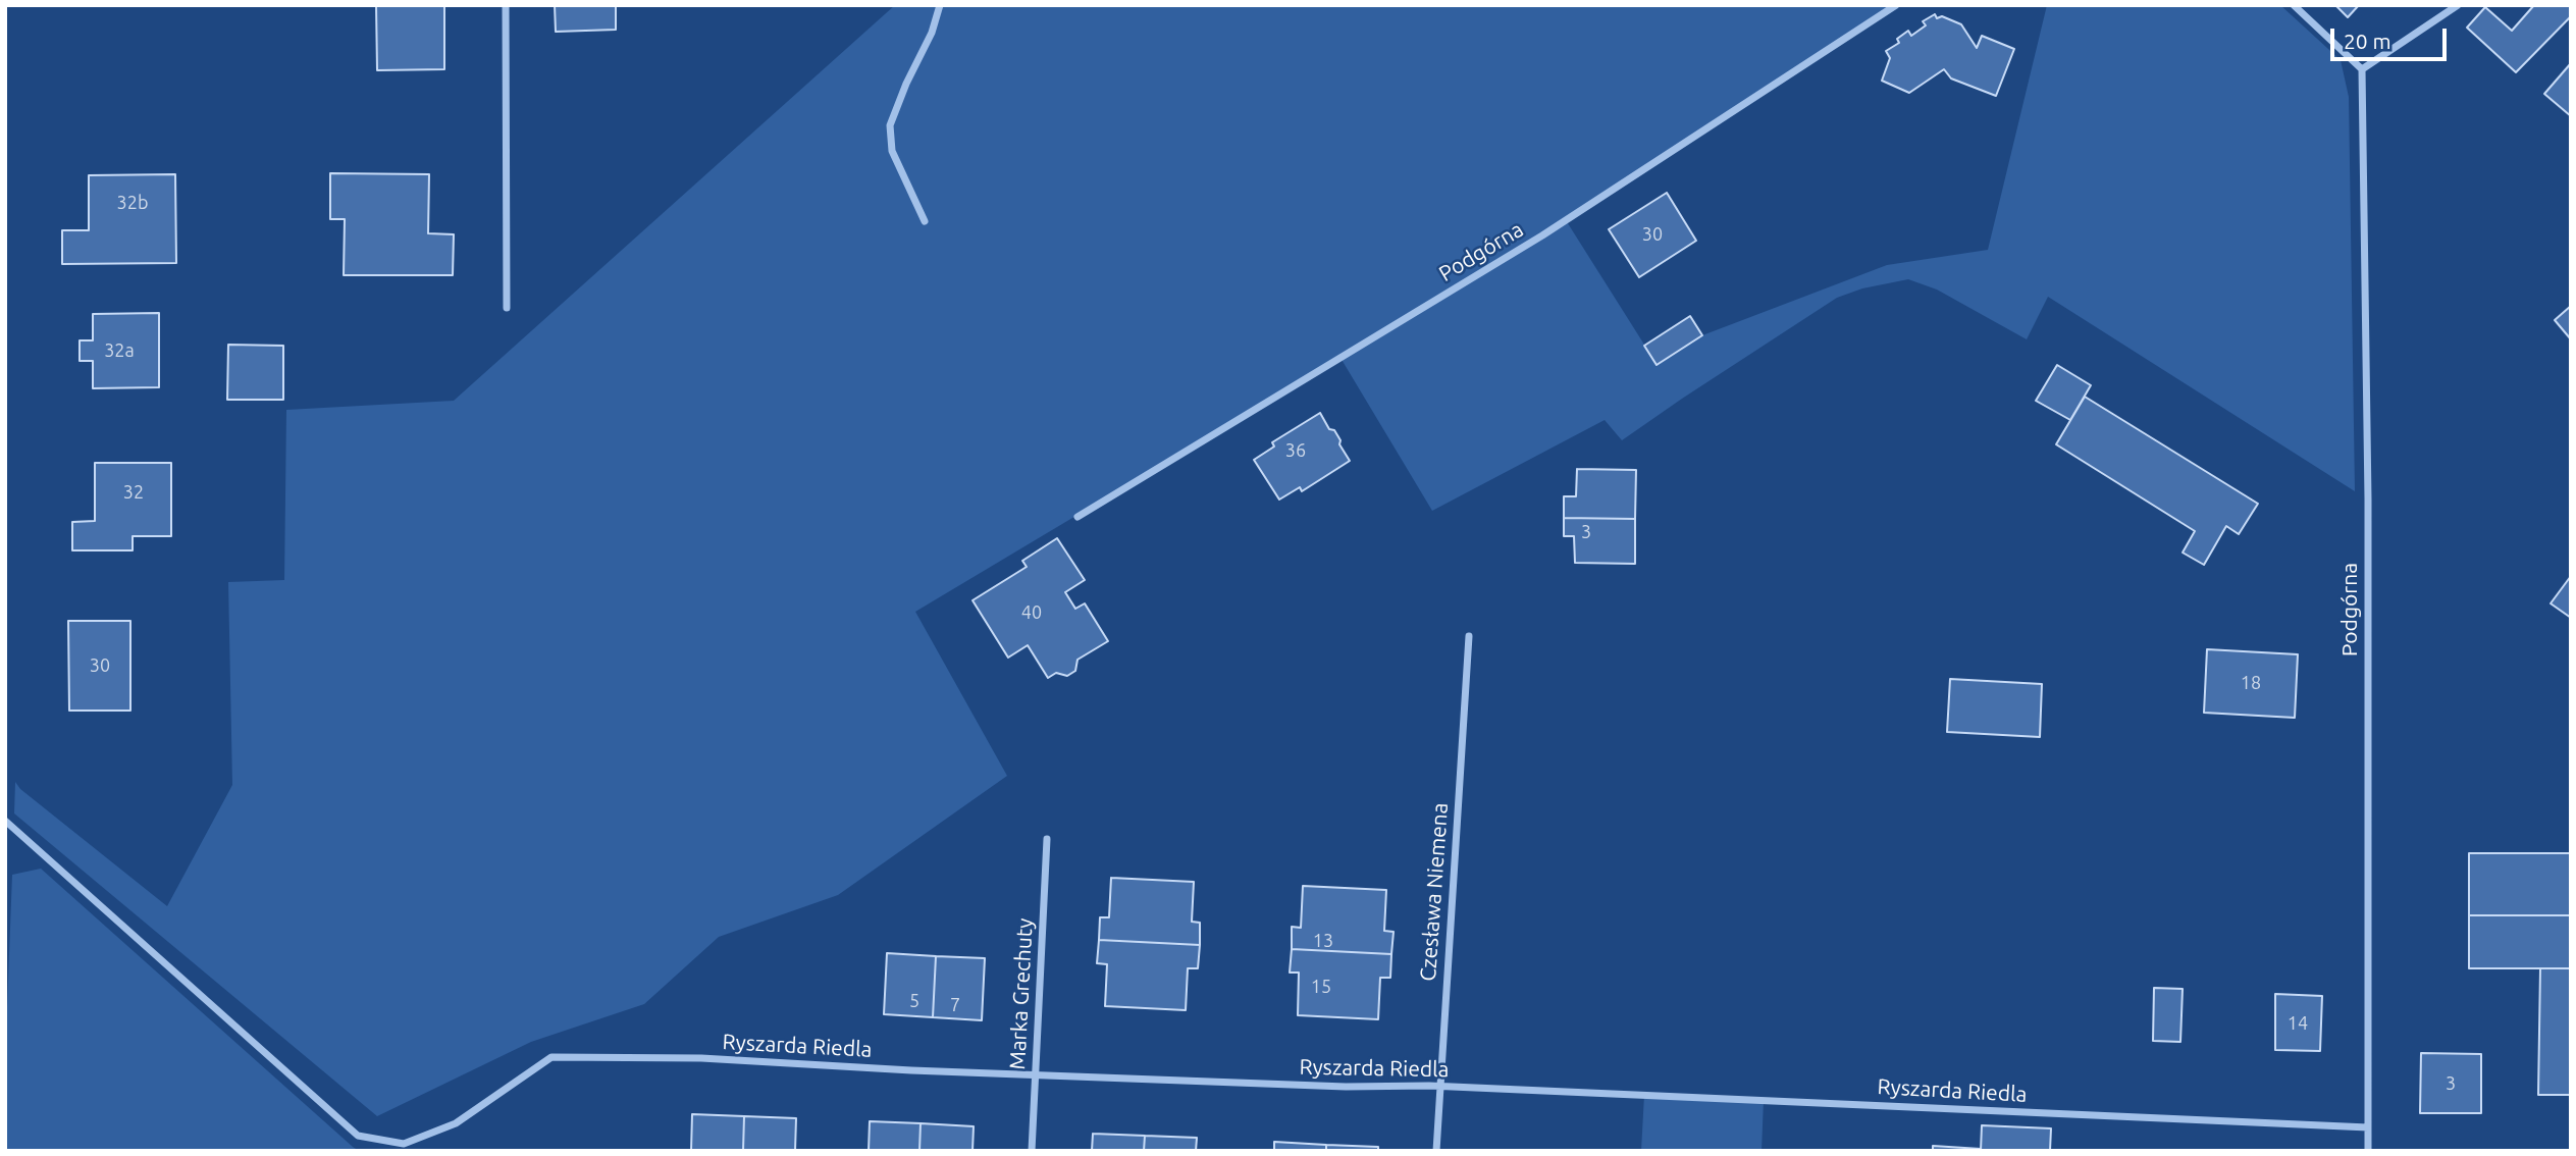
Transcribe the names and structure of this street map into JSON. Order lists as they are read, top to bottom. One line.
{"streets":{"street":["Podgórna","Czesława Niemena","Marka Grechuty","Ryszarda Riedla"]},"crossings":[["Podgórna","Ryszarda Riedla"],["Czesława Niemena","Ryszarda Riedla"],["Marka Grechuty","Ryszarda Riedla"]],"house_numbers":["32b","30","32a","36","32","3","40","30","18","13","15","5","7","14","3"],"scale_bar":"20 m"}
